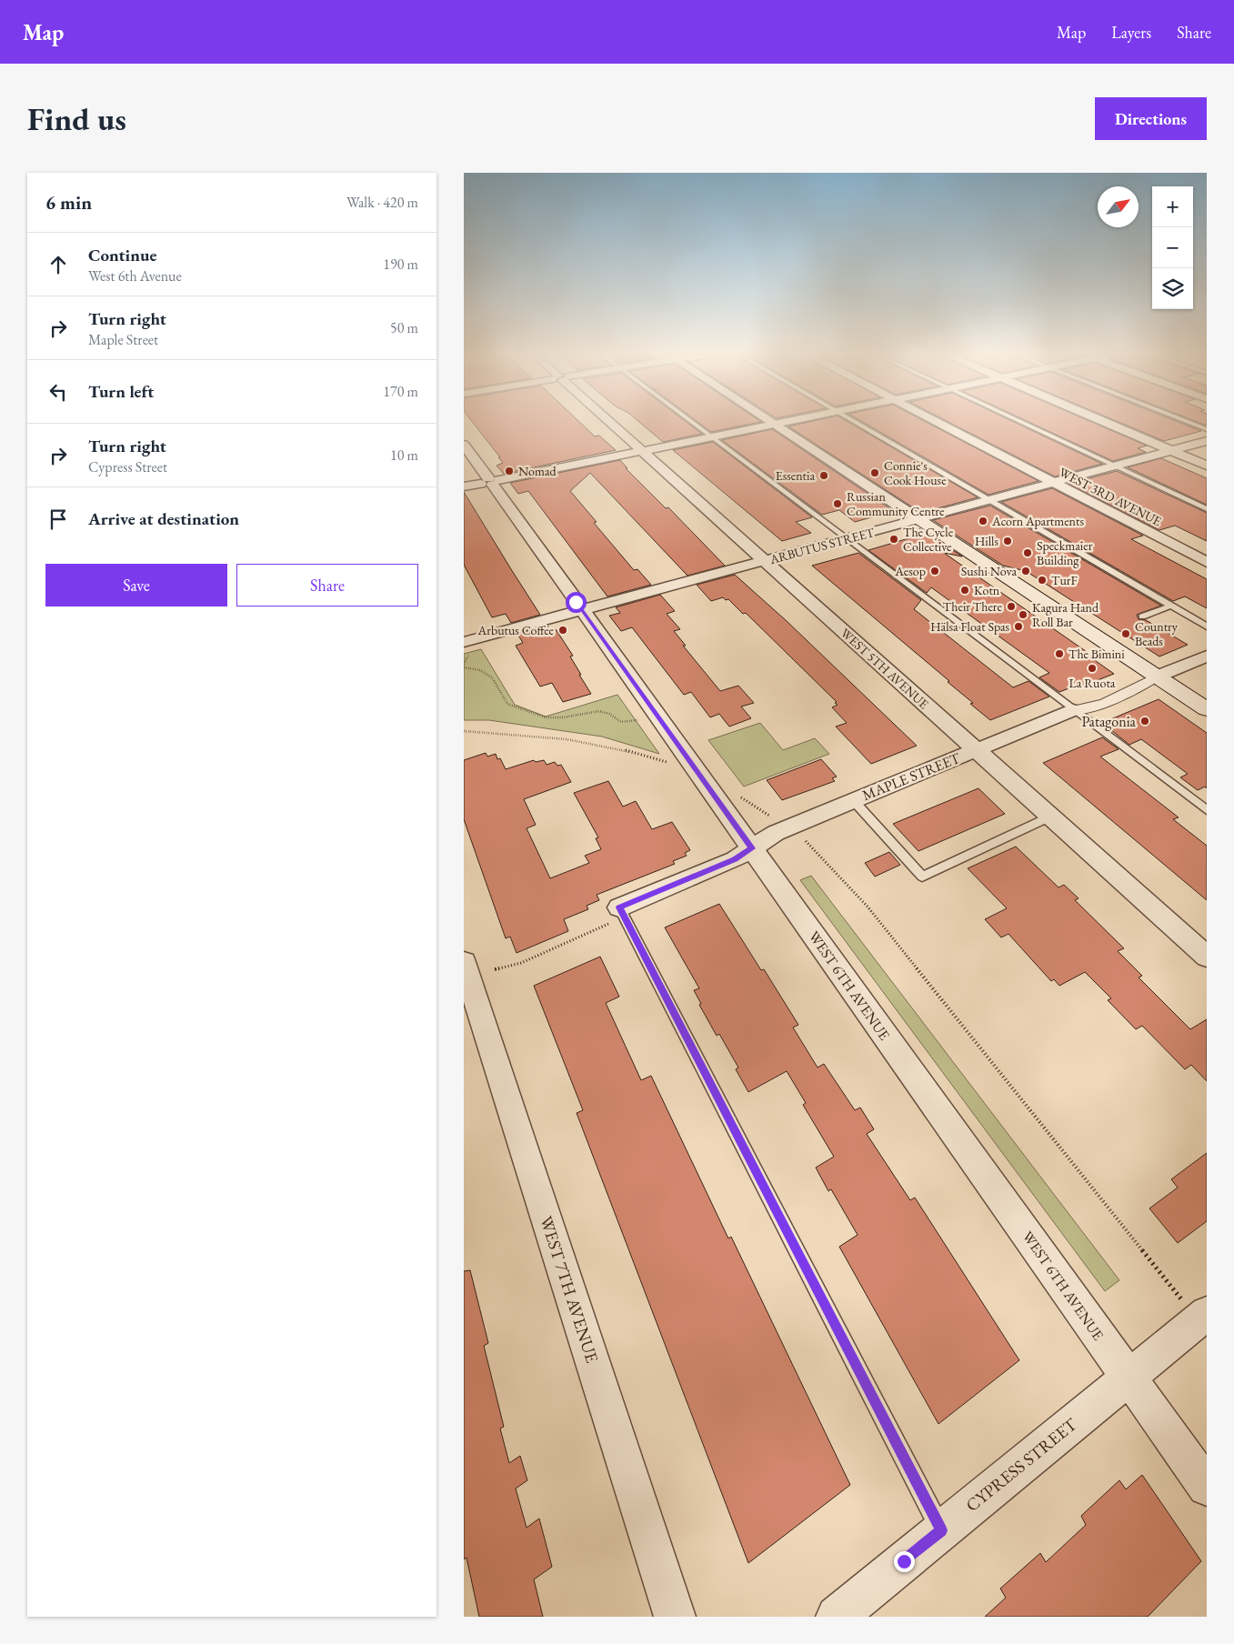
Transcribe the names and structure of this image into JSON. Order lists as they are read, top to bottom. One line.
{"streets":{"street":["WEST 3RD AVENUE","ARBUTUS STREET","WEST 5TH AVENUE","MAPLE STREET","WEST 6TH AVENUE","WEST 7TH AVENUE","CYPRESS STREET"]},"crossings":[["WEST 3RD AVENUE","ARBUTUS STREET"],["ARBUTUS STREET","WEST 5TH AVENUE"],["ARBUTUS STREET","WEST 6TH AVENUE"],["WEST 5TH AVENUE","MAPLE STREET"],["MAPLE STREET","WEST 6TH AVENUE"],["WEST 6TH AVENUE","CYPRESS STREET"]],"places":["Nomad","Connie's Cook House","Essentia","Russian Community Centre","Acorn Apartments","The Cycle Collective","Hills","Speckmaier Building","Aesop","Sushi Nova","TurF","Kotn","Their There","Kagura Hand Roll Bar","Hälsa Float Spas","Arbutus Coffee","Country Beads","The Bimini","La Ruota","Patagonia"],"north":"top right","page":{"header":"Map","nav":["Map","Layers","Share"],"buttons":["Directions",["Save","Share"]],"title":"Find us","heading":["6 min","Walk · 420 m"],"map_buttons":["+","−"],"list":[["Continue","West 6th Avenue","190 m"],["Turn right","Maple Street","50 m"],["Turn left","170 m"],["Turn right","Cypress Street","10 m"],"Arrive at destination"]}}
